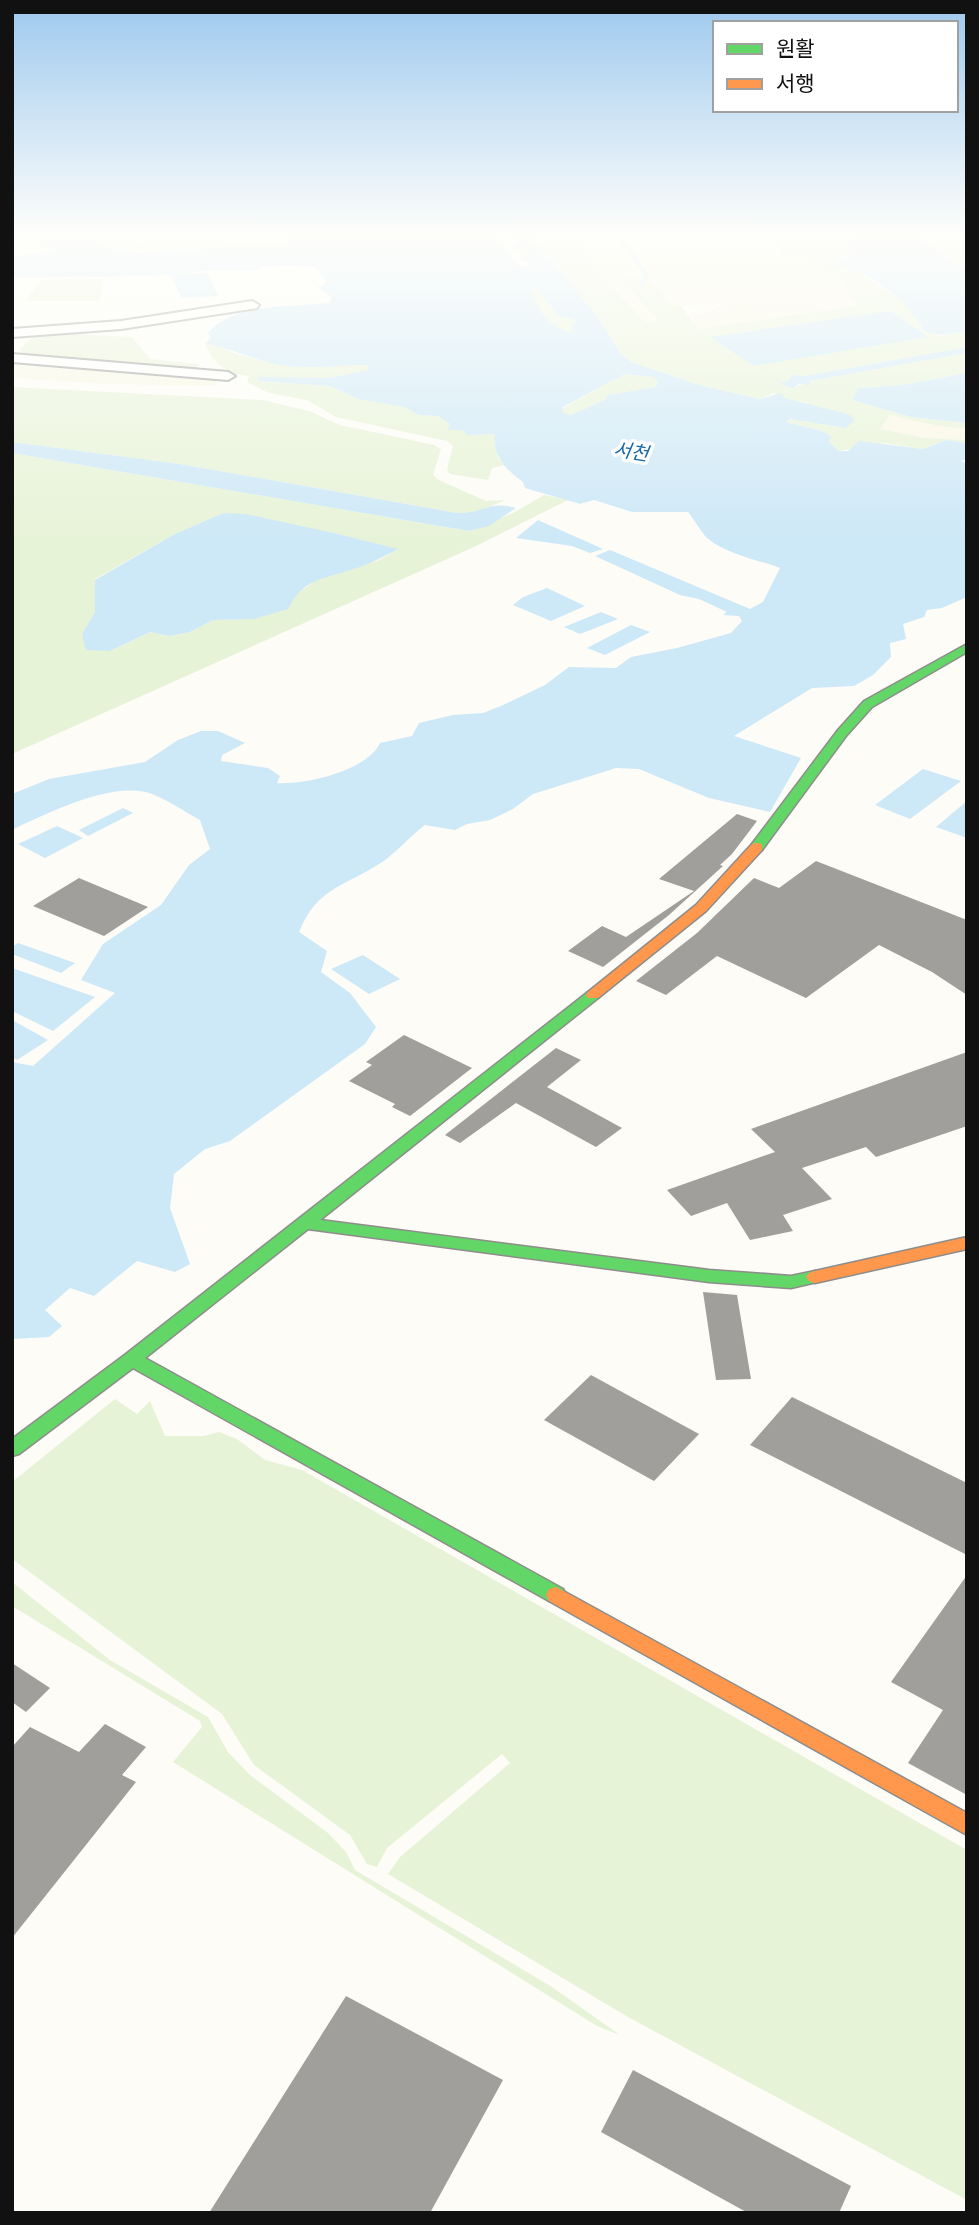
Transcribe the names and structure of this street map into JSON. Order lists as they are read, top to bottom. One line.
{"water":["서천"],"legend":["원활","서행"]}
